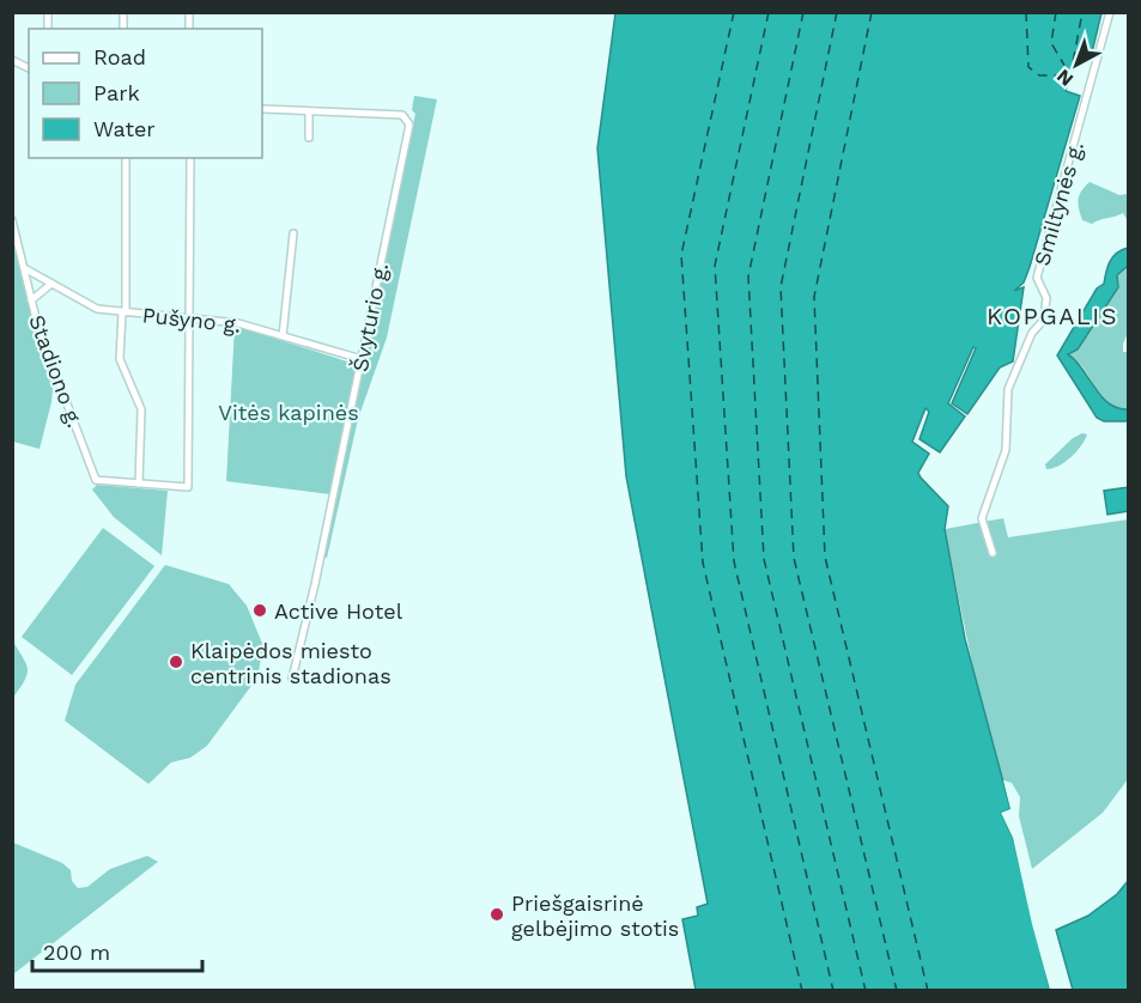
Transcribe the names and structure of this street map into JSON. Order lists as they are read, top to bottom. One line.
{"streets":{"street":["Smiltynės g.","Švyturio g.","Pušyno g.","Stadiono g."]},"crossings":[["Švyturio g.","Pušyno g."],["Pušyno g.","Stadiono g."]],"districts":["KOPGALIS"],"parks":["Vitės kapinės"],"places":["Active Hotel","Klaipėdos miesto centrinis stadionas","Priešgaisrinė gelbėjimo stotis"],"legend":["Road","Park","Water"],"scale_bar":"200 m","north":"bottom left"}
